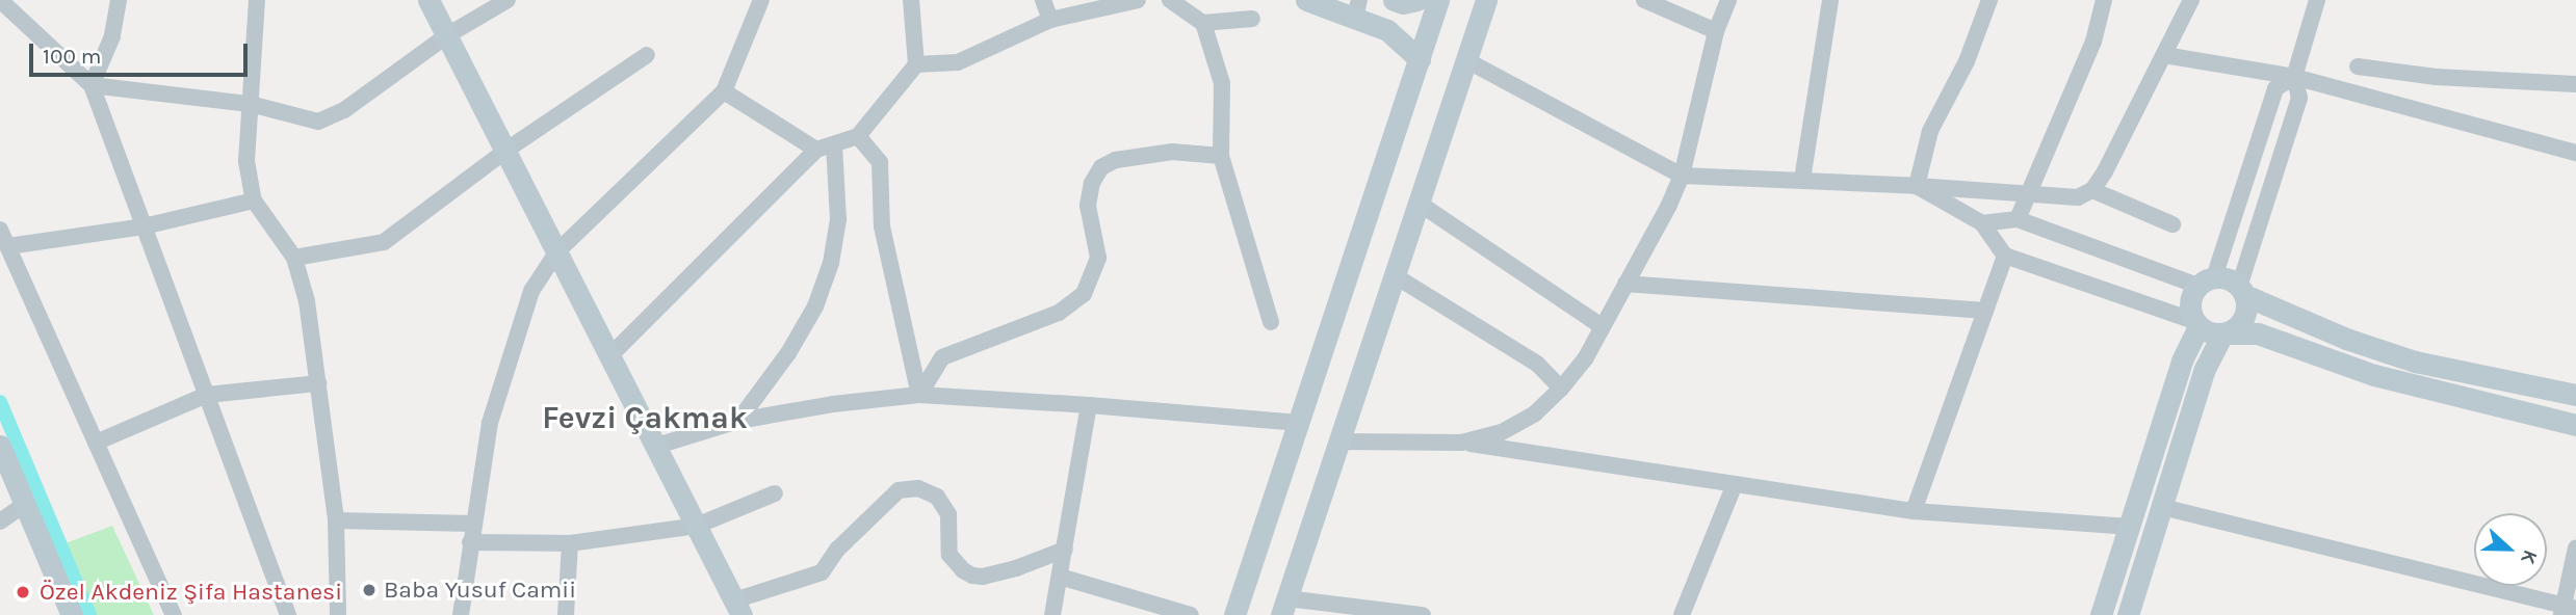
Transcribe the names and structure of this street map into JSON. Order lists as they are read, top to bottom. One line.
{"districts":["Fevzi Çakmak"],"places":["Baba Yusuf Camii","Özel Akdeniz Şifa Hastanesi"],"scale_bar":"100 m","north":"right"}
